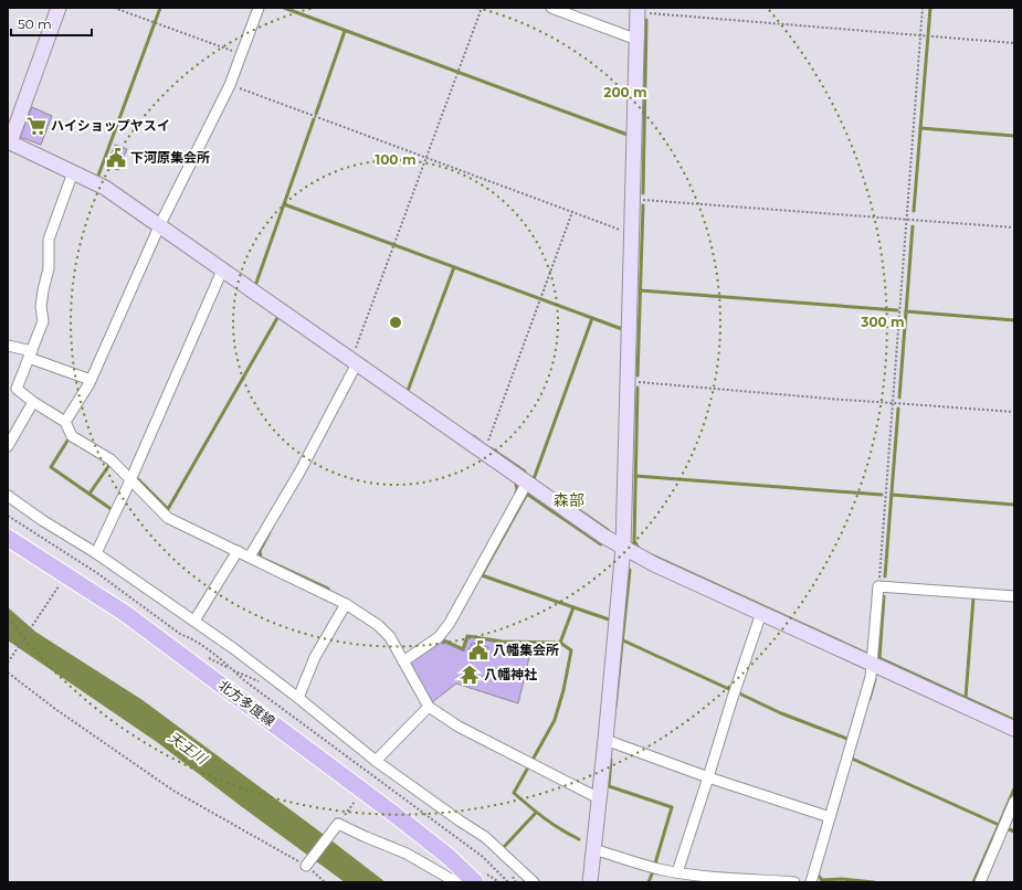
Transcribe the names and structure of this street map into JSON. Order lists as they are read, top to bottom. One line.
{"streets":{"main road":["北方多度線"]},"districts":["森部"],"water":["天王川"],"places":{"supermarket":["ハイショップヤスイ"],"public building":["下河原集会所","八幡集会所"],"temple":["八幡神社"]},"scale_bar":"50 m","rings":["200 m","100 m","300 m"]}
